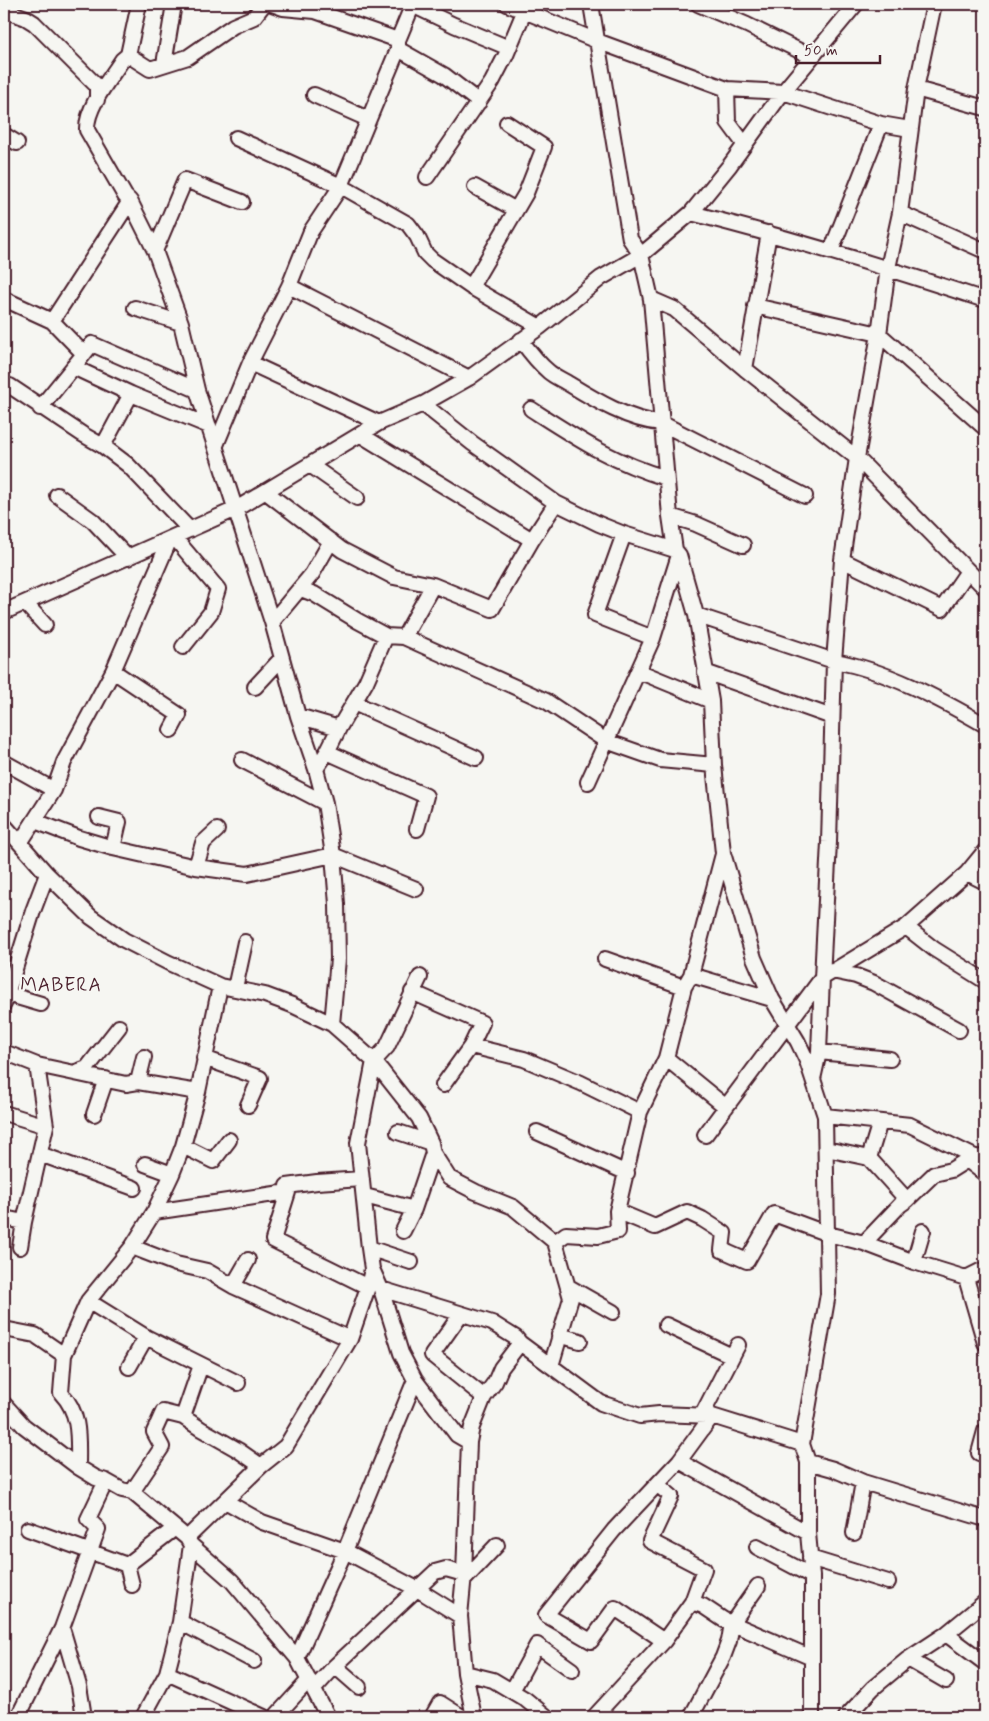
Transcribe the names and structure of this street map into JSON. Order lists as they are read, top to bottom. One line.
{"districts":["MABERA"],"scale_bar":"50 m"}
